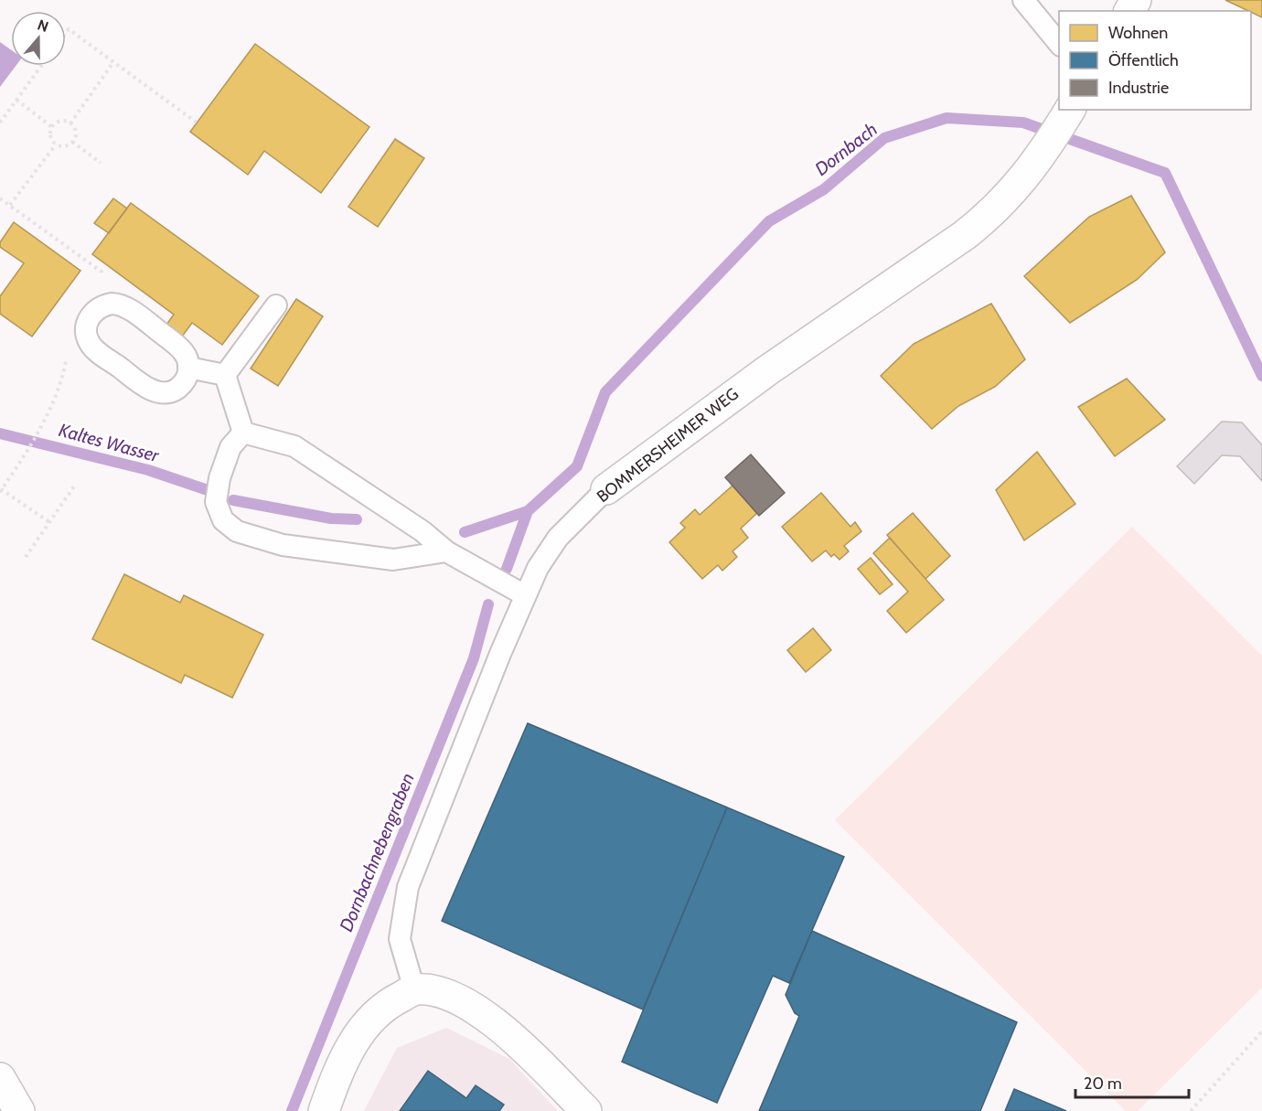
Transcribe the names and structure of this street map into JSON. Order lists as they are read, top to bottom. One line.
{"streets":{"street":["BOMMERSHEIMER WEG"]},"water":["Dornbach","Kaltes Wasser","Dornbachnebengraben"],"legend":["Wohnen","Öffentlich","Industrie"],"scale_bar":"20 m","north":"top"}
